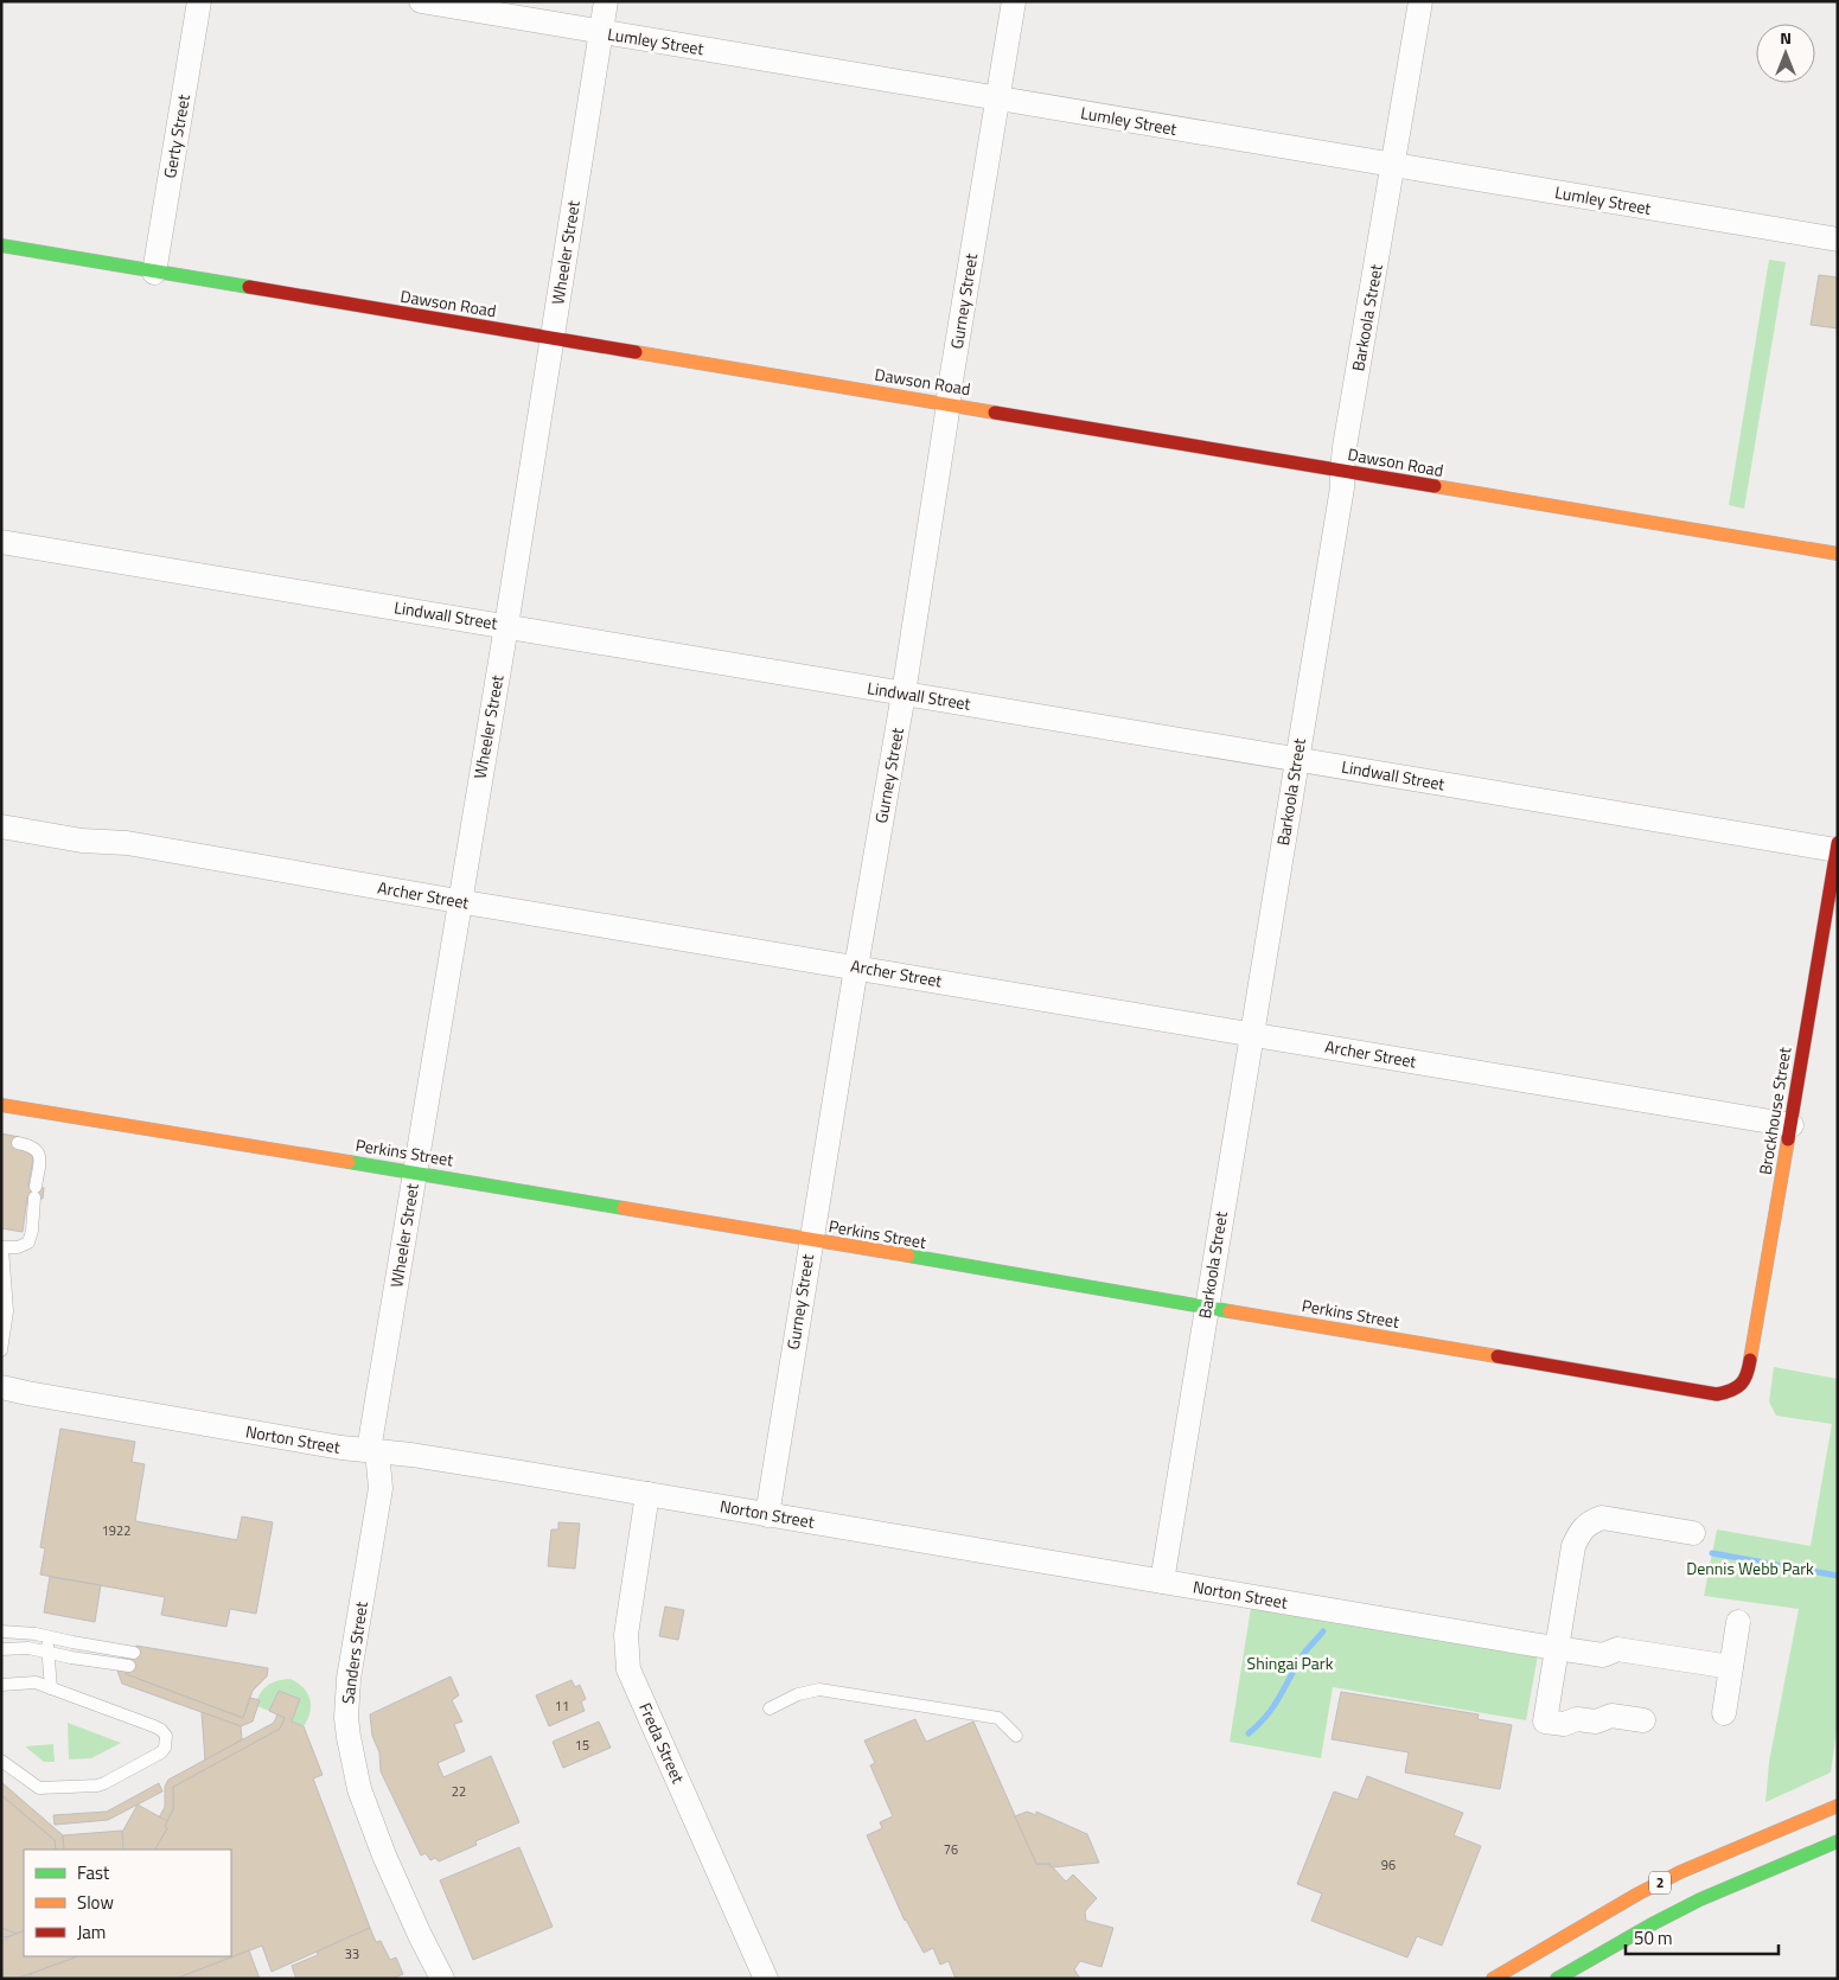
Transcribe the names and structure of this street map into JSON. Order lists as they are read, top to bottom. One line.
{"streets":{"main road":["Dawson Road","Brockhouse Street","Perkins Street","2"],"street":["Lumley Street","Gerty Street","Wheeler Street","Gurney Street","Barkoola Street","Lindwall Street","Archer Street","Norton Street","Sanders Street","Freda Street"]},"crossings":[["Lumley Street","Wheeler Street"],["Lumley Street","Gurney Street"],["Lumley Street","Barkoola Street"],["Gerty Street","Dawson Road"],["Wheeler Street","Dawson Road"],["Wheeler Street","Lindwall Street"],["Wheeler Street","Archer Street"],["Wheeler Street","Perkins Street"],["Wheeler Street","Norton Street"],["Wheeler Street","Sanders Street"],["Gurney Street","Dawson Road"],["Gurney Street","Lindwall Street"],["Gurney Street","Archer Street"],["Gurney Street","Perkins Street"],["Gurney Street","Norton Street"],["Dawson Road","Barkoola Street"],["Barkoola Street","Lindwall Street"],["Barkoola Street","Archer Street"],["Barkoola Street","Perkins Street"],["Barkoola Street","Norton Street"],["Lindwall Street","Brockhouse Street"],["Archer Street","Brockhouse Street"],["Brockhouse Street","Perkins Street"],["Norton Street","Sanders Street"],["Norton Street","Freda Street"]],"parks":["Dennis Webb Park","Shingai Park"],"house_numbers":["1922","11","15","22","76","96","33"],"legend":["Fast","Slow","Jam"],"scale_bar":"50 m","north":"top"}
